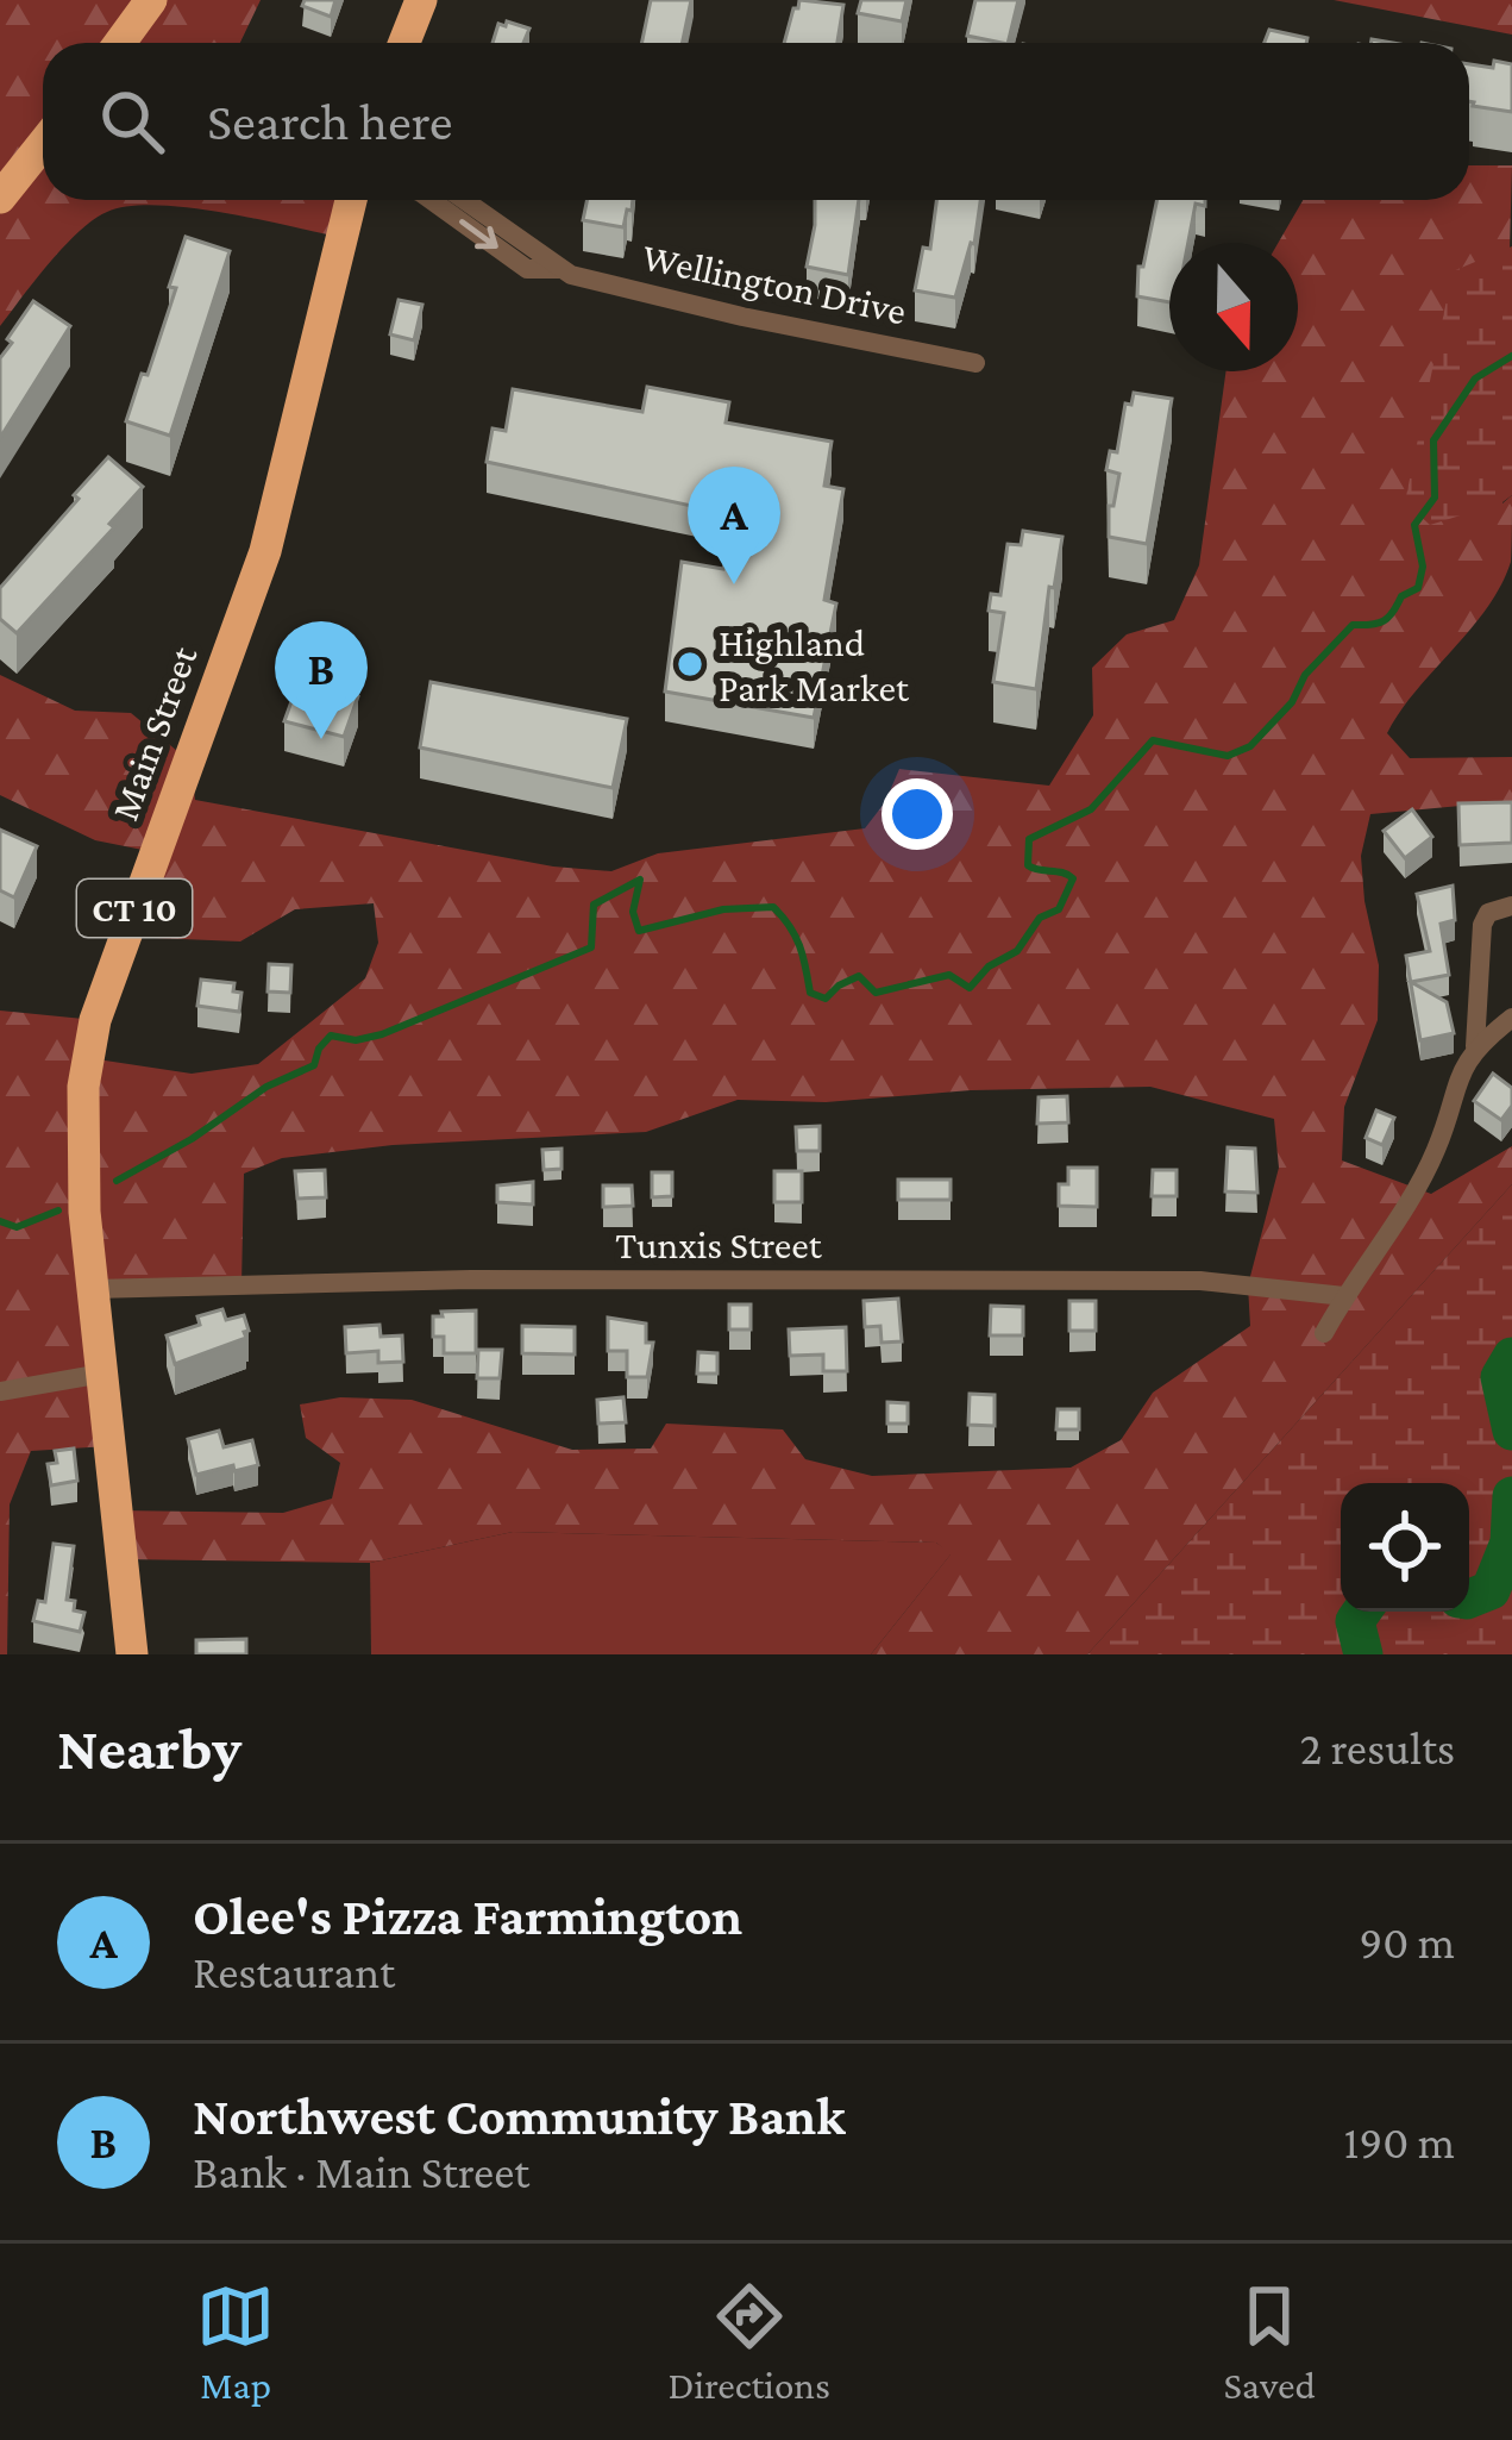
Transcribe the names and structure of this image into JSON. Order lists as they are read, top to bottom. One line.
{"streets":{"highway":["Main Street","CT 10"],"street":["Wellington Drive","Tunxis Street"]},"crossings":[["Main Street","Tunxis Street"]],"places":["Highland Park Market"],"north":"bottom","page":{"search":"Search here","pins":["A","B"],"heading":["Nearby","2 results"],"list":[{"mark":"A","name":"Olee's Pizza Farmington","note":"Restaurant","value":"90 m"},{"mark":"B","name":"Northwest Community Bank","note":"Bank · Main Street","value":"190 m"}],"nav":["Map","Directions","Saved"]}}
